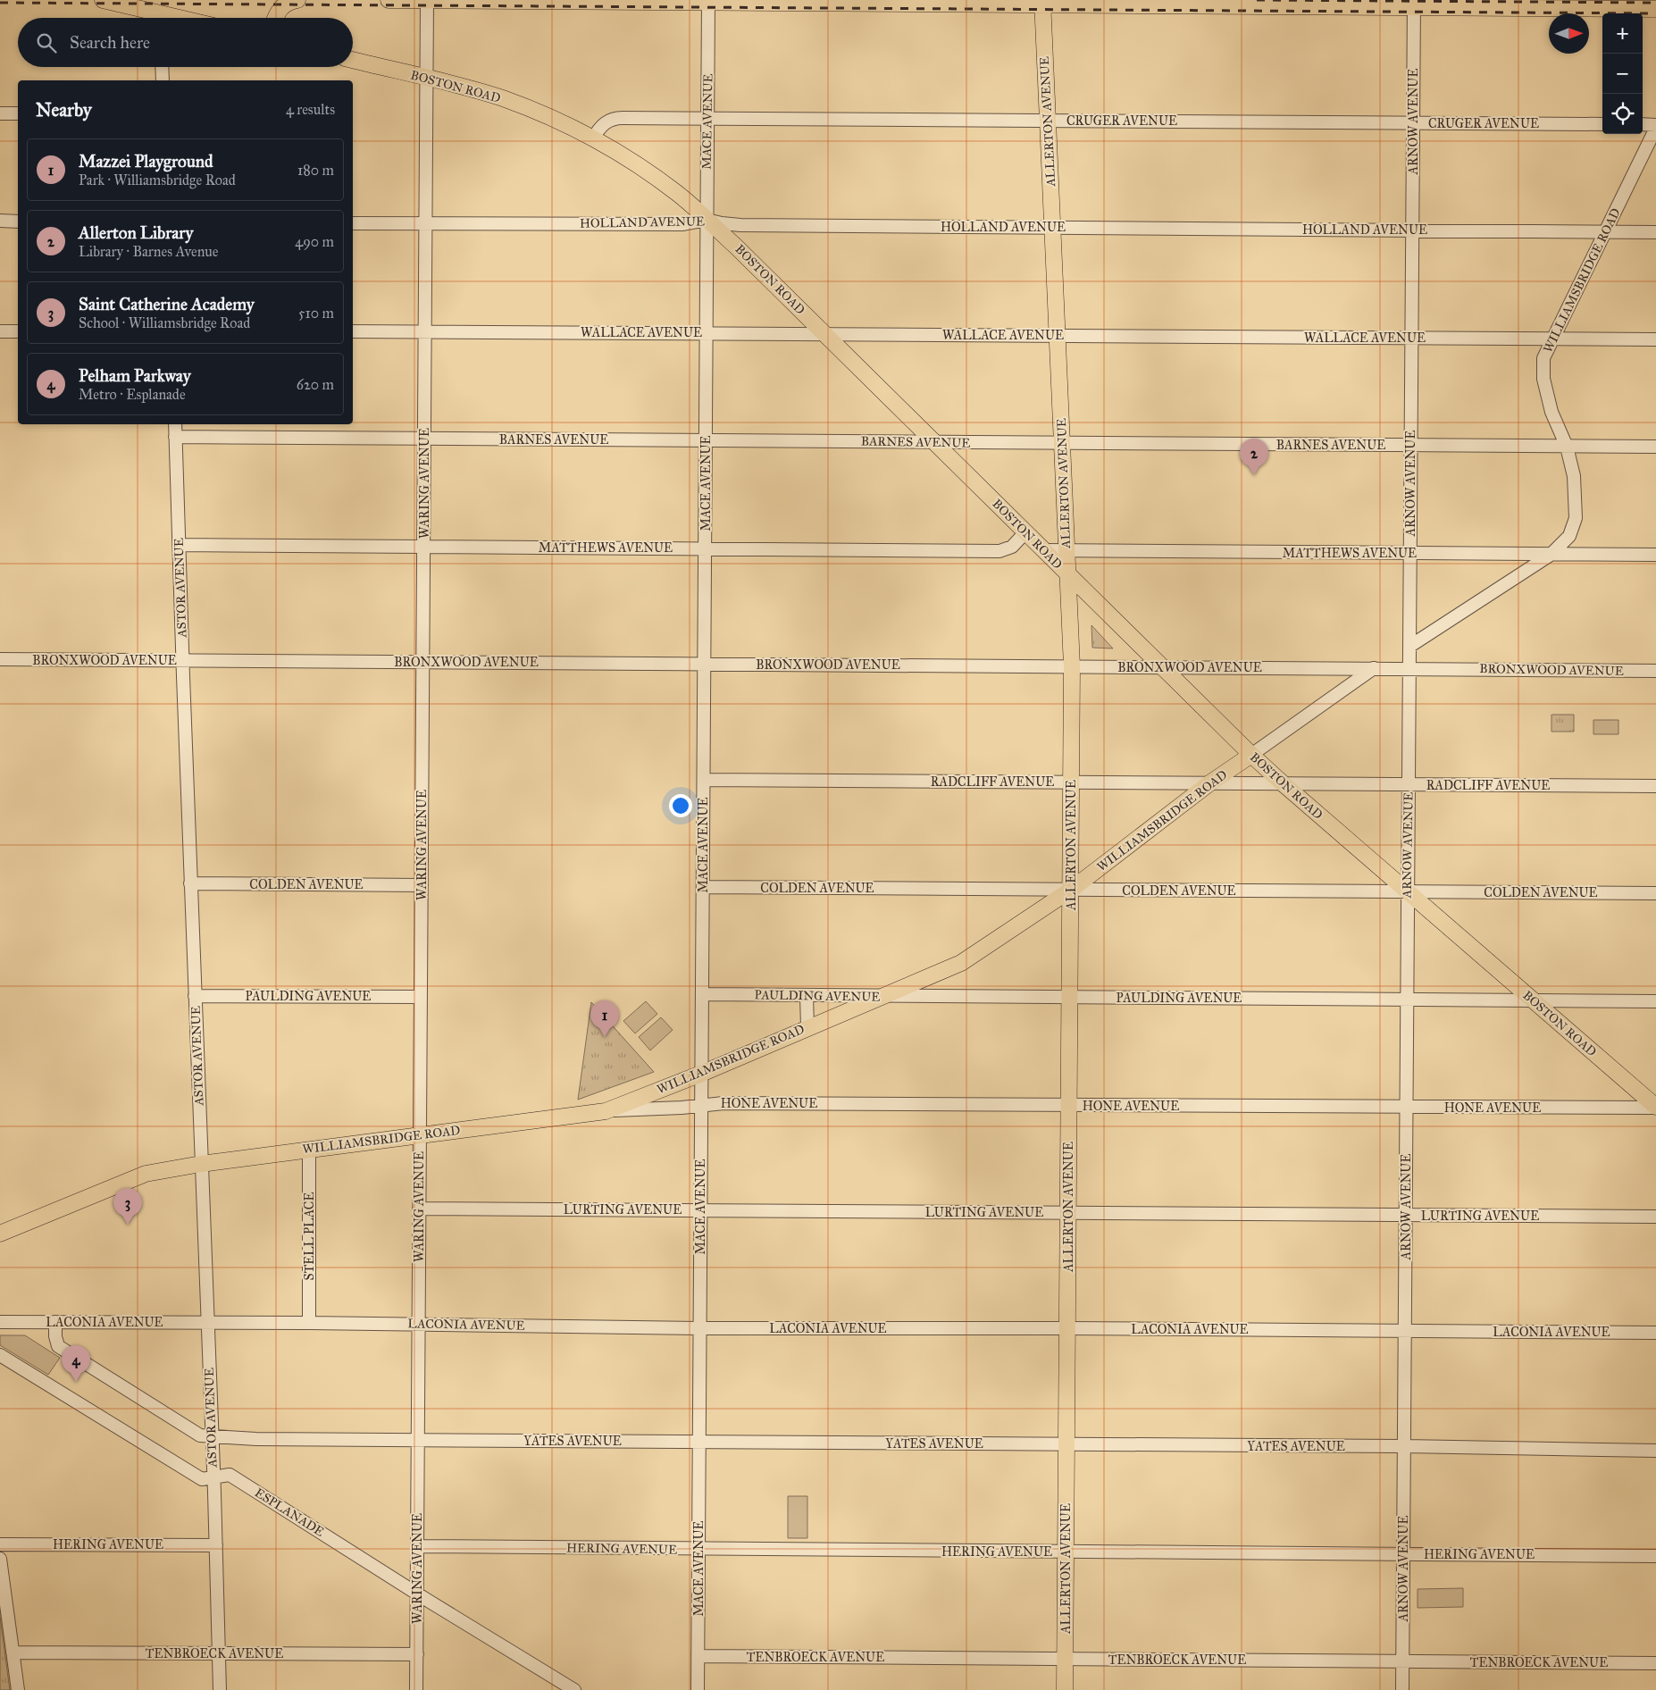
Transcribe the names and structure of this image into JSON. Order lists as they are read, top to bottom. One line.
{"streets":{"main road":["BOSTON ROAD","ALLERTON AVENUE","WILLIAMSBRIDGE ROAD"],"street":["CRUGER AVENUE","MACE AVENUE","ARNOW AVENUE","HOLLAND AVENUE","WALLACE AVENUE","BARNES AVENUE","WARING AVENUE","MATTHEWS AVENUE","ASTOR AVENUE","BRONXWOOD AVENUE","RADCLIFF AVENUE","COLDEN AVENUE","PAULDING AVENUE","HONE AVENUE","LURTING AVENUE","STELL PLACE","LACONIA AVENUE","YATES AVENUE","ESPLANADE","HERING AVENUE","TENBROECK AVENUE"]},"crossings":[["BOSTON ROAD","CRUGER AVENUE"],["BOSTON ROAD","MACE AVENUE"],["BOSTON ROAD","ALLERTON AVENUE"],["BOSTON ROAD","ARNOW AVENUE"],["BOSTON ROAD","HOLLAND AVENUE"],["BOSTON ROAD","WILLIAMSBRIDGE ROAD"],["BOSTON ROAD","WALLACE AVENUE"],["BOSTON ROAD","BARNES AVENUE"],["BOSTON ROAD","WARING AVENUE"],["BOSTON ROAD","MATTHEWS AVENUE"],["BOSTON ROAD","BRONXWOOD AVENUE"],["BOSTON ROAD","RADCLIFF AVENUE"],["BOSTON ROAD","COLDEN AVENUE"],["BOSTON ROAD","PAULDING AVENUE"],["BOSTON ROAD","HONE AVENUE"],["CRUGER AVENUE","MACE AVENUE"],["CRUGER AVENUE","ALLERTON AVENUE"],["CRUGER AVENUE","ARNOW AVENUE"],["MACE AVENUE","HOLLAND AVENUE"],["MACE AVENUE","WILLIAMSBRIDGE ROAD"],["MACE AVENUE","WALLACE AVENUE"],["MACE AVENUE","BARNES AVENUE"],["MACE AVENUE","MATTHEWS AVENUE"],["MACE AVENUE","BRONXWOOD AVENUE"],["MACE AVENUE","RADCLIFF AVENUE"],["MACE AVENUE","COLDEN AVENUE"],["MACE AVENUE","PAULDING AVENUE"],["MACE AVENUE","HONE AVENUE"],["MACE AVENUE","LURTING AVENUE"],["MACE AVENUE","LACONIA AVENUE"],["MACE AVENUE","YATES AVENUE"],["MACE AVENUE","HERING AVENUE"],["MACE AVENUE","TENBROECK AVENUE"],["ALLERTON AVENUE","HOLLAND AVENUE"],["ALLERTON AVENUE","WILLIAMSBRIDGE ROAD"],["ALLERTON AVENUE","WALLACE AVENUE"],["ALLERTON AVENUE","BARNES AVENUE"],["ALLERTON AVENUE","MATTHEWS AVENUE"],["ALLERTON AVENUE","BRONXWOOD AVENUE"],["ALLERTON AVENUE","RADCLIFF AVENUE"],["ALLERTON AVENUE","COLDEN AVENUE"],["ALLERTON AVENUE","PAULDING AVENUE"],["ALLERTON AVENUE","HONE AVENUE"],["ALLERTON AVENUE","LURTING AVENUE"],["ALLERTON AVENUE","LACONIA AVENUE"],["ALLERTON AVENUE","YATES AVENUE"],["ALLERTON AVENUE","HERING AVENUE"],["ALLERTON AVENUE","TENBROECK AVENUE"],["ARNOW AVENUE","HOLLAND AVENUE"],["ARNOW AVENUE","WILLIAMSBRIDGE ROAD"],["ARNOW AVENUE","WALLACE AVENUE"],["ARNOW AVENUE","BARNES AVENUE"],["ARNOW AVENUE","MATTHEWS AVENUE"],["ARNOW AVENUE","BRONXWOOD AVENUE"],["ARNOW AVENUE","RADCLIFF AVENUE"],["ARNOW AVENUE","COLDEN AVENUE"],["ARNOW AVENUE","PAULDING AVENUE"],["ARNOW AVENUE","HONE AVENUE"],["ARNOW AVENUE","LURTING AVENUE"],["ARNOW AVENUE","LACONIA AVENUE"],["ARNOW AVENUE","YATES AVENUE"],["ARNOW AVENUE","HERING AVENUE"],["ARNOW AVENUE","TENBROECK AVENUE"],["HOLLAND AVENUE","WILLIAMSBRIDGE ROAD"],["HOLLAND AVENUE","WARING AVENUE"],["WILLIAMSBRIDGE ROAD","WALLACE AVENUE"],["WILLIAMSBRIDGE ROAD","BARNES AVENUE"],["WILLIAMSBRIDGE ROAD","WARING AVENUE"],["WILLIAMSBRIDGE ROAD","MATTHEWS AVENUE"],["WILLIAMSBRIDGE ROAD","ASTOR AVENUE"],["WILLIAMSBRIDGE ROAD","BRONXWOOD AVENUE"],["WILLIAMSBRIDGE ROAD","RADCLIFF AVENUE"],["WILLIAMSBRIDGE ROAD","COLDEN AVENUE"],["WILLIAMSBRIDGE ROAD","PAULDING AVENUE"],["WILLIAMSBRIDGE ROAD","HONE AVENUE"],["WILLIAMSBRIDGE ROAD","STELL PLACE"],["WALLACE AVENUE","WARING AVENUE"],["BARNES AVENUE","WARING AVENUE"],["BARNES AVENUE","ASTOR AVENUE"],["WARING AVENUE","MATTHEWS AVENUE"],["WARING AVENUE","BRONXWOOD AVENUE"],["WARING AVENUE","COLDEN AVENUE"],["WARING AVENUE","PAULDING AVENUE"],["WARING AVENUE","LURTING AVENUE"],["WARING AVENUE","LACONIA AVENUE"],["WARING AVENUE","YATES AVENUE"],["WARING AVENUE","ESPLANADE"],["WARING AVENUE","HERING AVENUE"],["WARING AVENUE","TENBROECK AVENUE"],["MATTHEWS AVENUE","ASTOR AVENUE"],["ASTOR AVENUE","BRONXWOOD AVENUE"],["ASTOR AVENUE","COLDEN AVENUE"],["ASTOR AVENUE","PAULDING AVENUE"],["ASTOR AVENUE","LACONIA AVENUE"],["ASTOR AVENUE","YATES AVENUE"],["ASTOR AVENUE","ESPLANADE"],["ASTOR AVENUE","HERING AVENUE"],["ASTOR AVENUE","TENBROECK AVENUE"],["STELL PLACE","LACONIA AVENUE"]],"north":"right","page":{"map_buttons":["+","−"],"search":"Search here","heading":["Nearby","4 results"],"list":[{"mark":"1","name":"Mazzei Playground","note":"Park · Williamsbridge Road","value":"180 m"},{"mark":"2","name":"Allerton Library","note":"Library · Barnes Avenue","value":"490 m"},{"mark":"3","name":"Saint Catherine Academy","note":"School · Williamsbridge Road","value":"510 m"},{"mark":"4","name":"Pelham Parkway","note":"Metro · Esplanade","value":"620 m"}],"pins":["2","1","3","4"]}}
